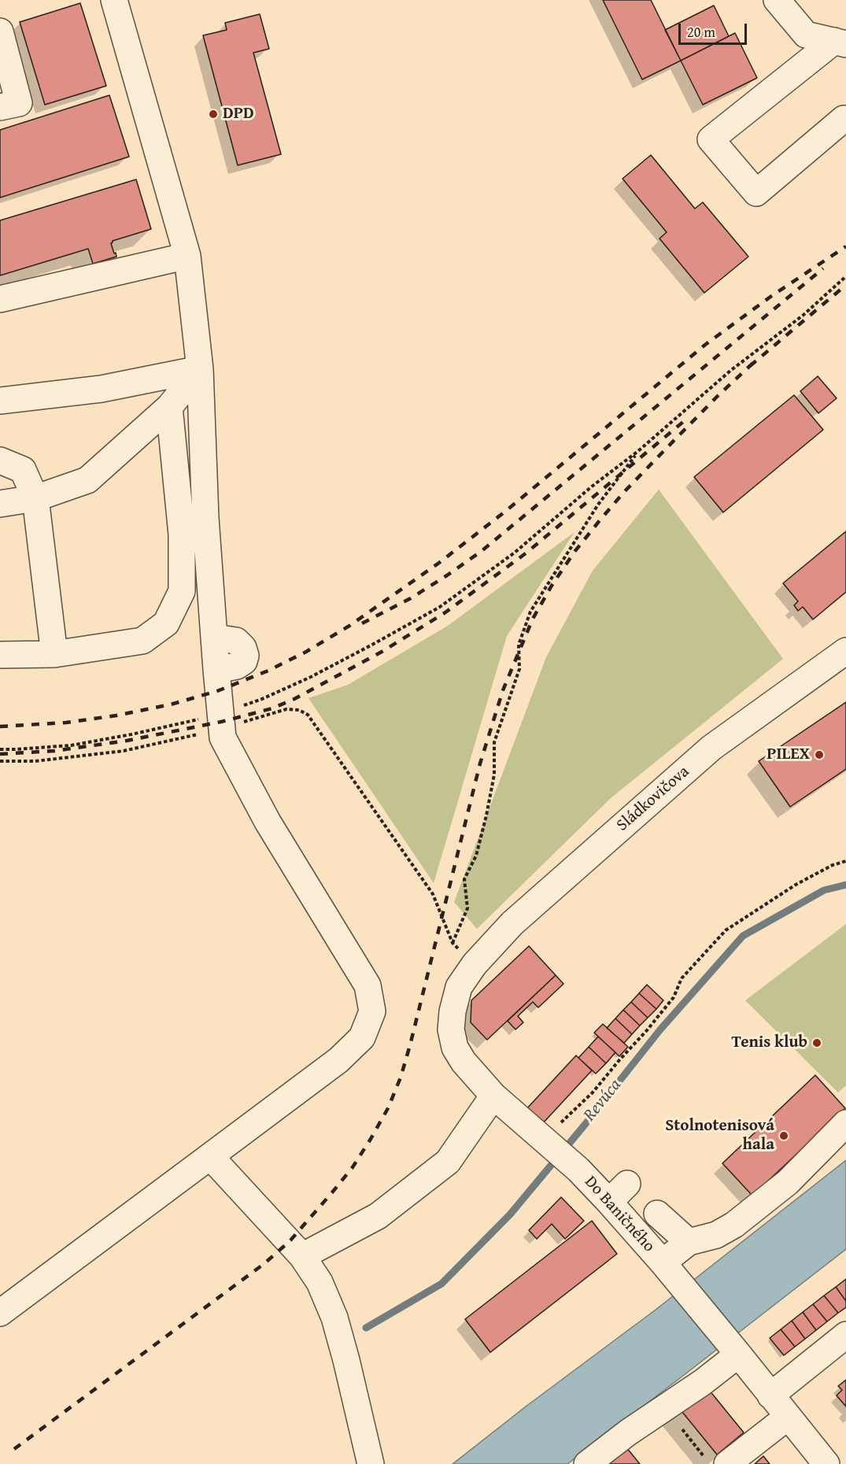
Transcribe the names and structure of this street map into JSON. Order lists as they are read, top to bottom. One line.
{"streets":{"street":["Sládkovičova","Do Baničného"]},"crossings":[["Sládkovičova","Do Baničného"]],"water":["Revúca"],"places":["DPD","PILEX","Tenis klub","Stolnotenisová hala"],"scale_bar":"20 m"}
